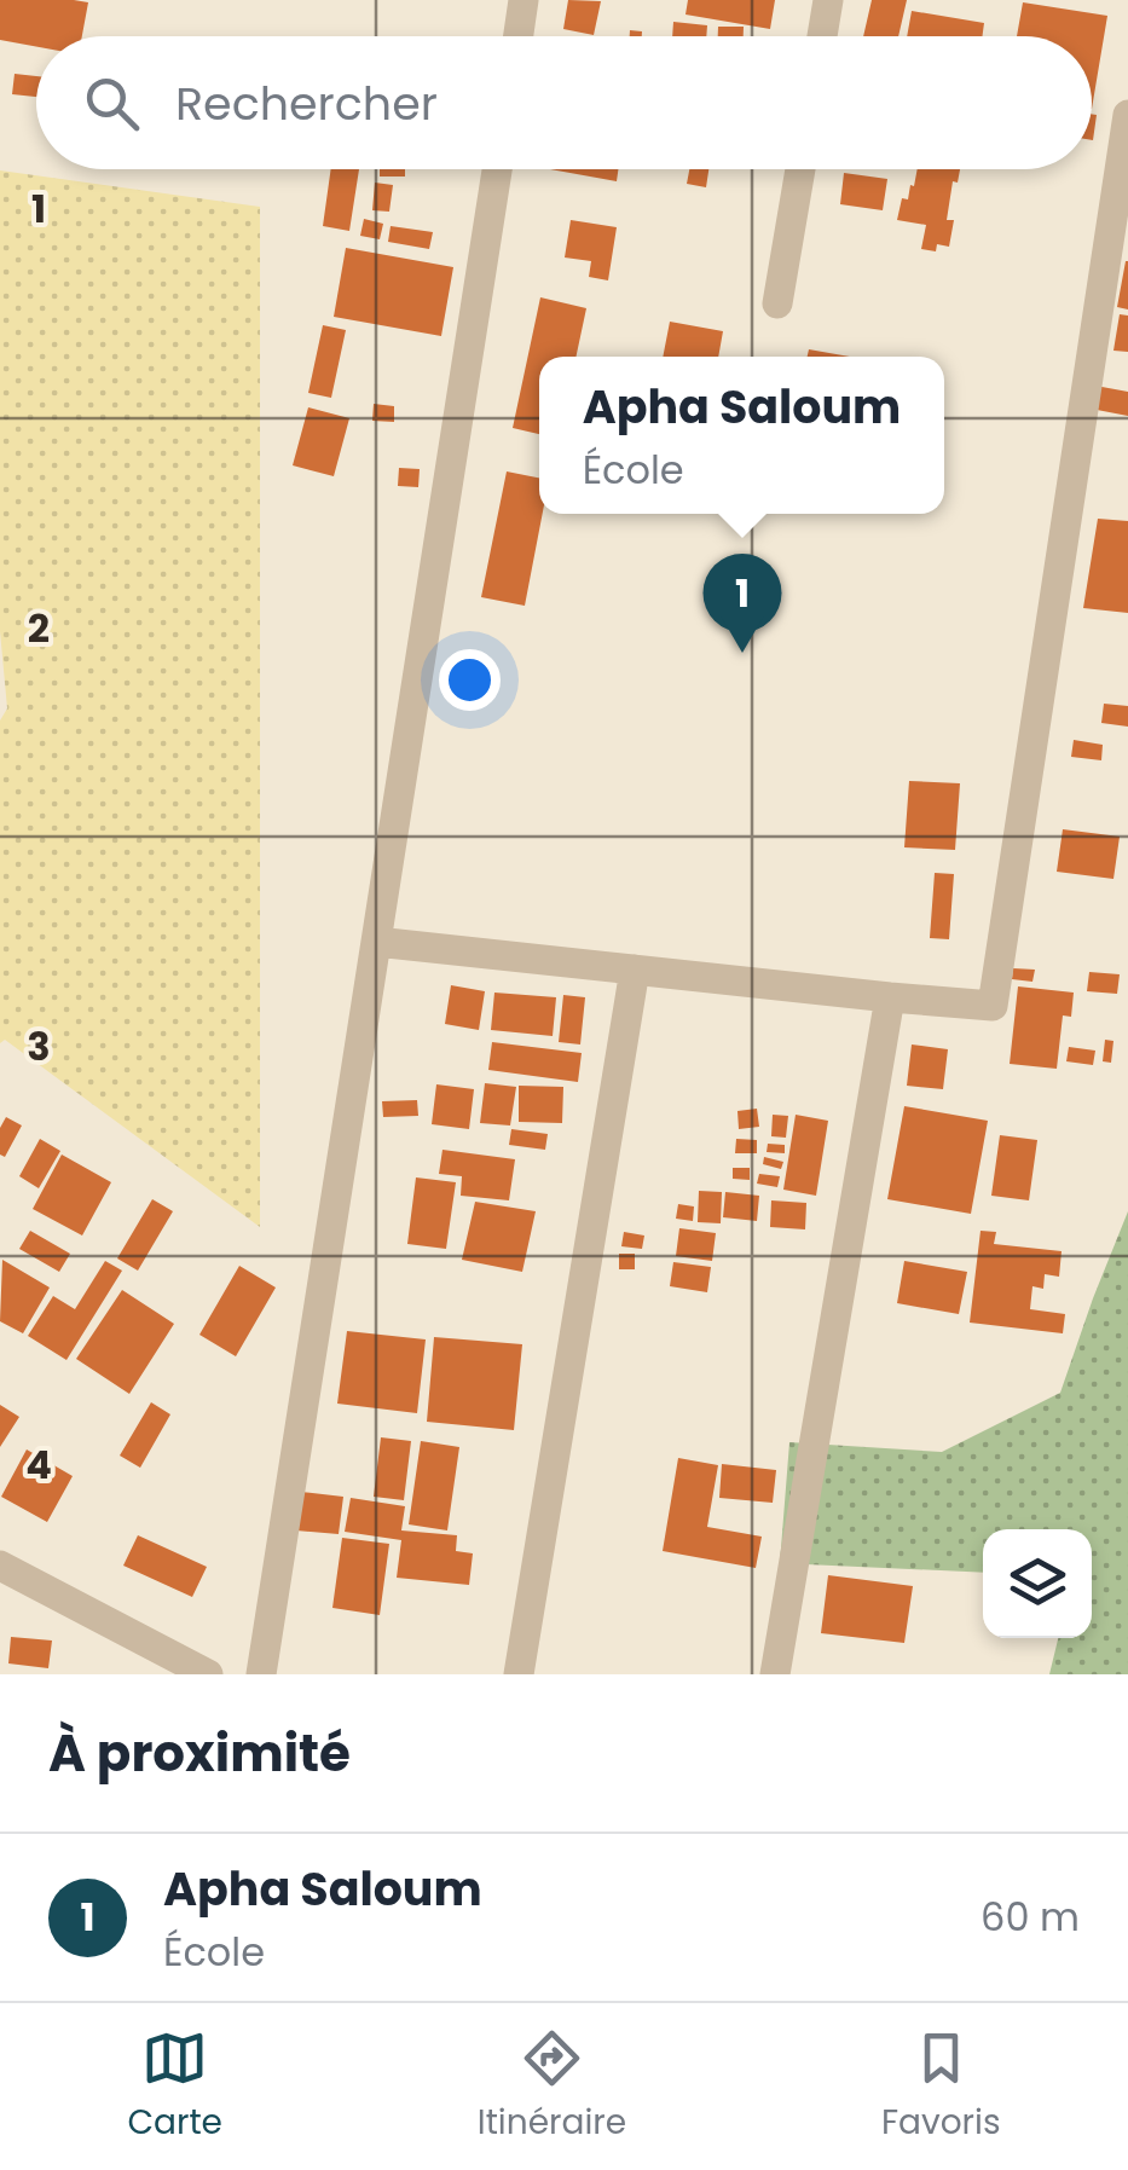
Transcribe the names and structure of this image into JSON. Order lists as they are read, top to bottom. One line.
{"page":{"search":"Rechercher","popup":["Apha Saloum","École"],"pins":"1","heading":"À proximité","list":[{"mark":"1","name":"Apha Saloum","note":"École","value":"60 m"}],"nav":["Carte","Itinéraire","Favoris"]},"grid":{"rows":["1","2","3","4"]}}
